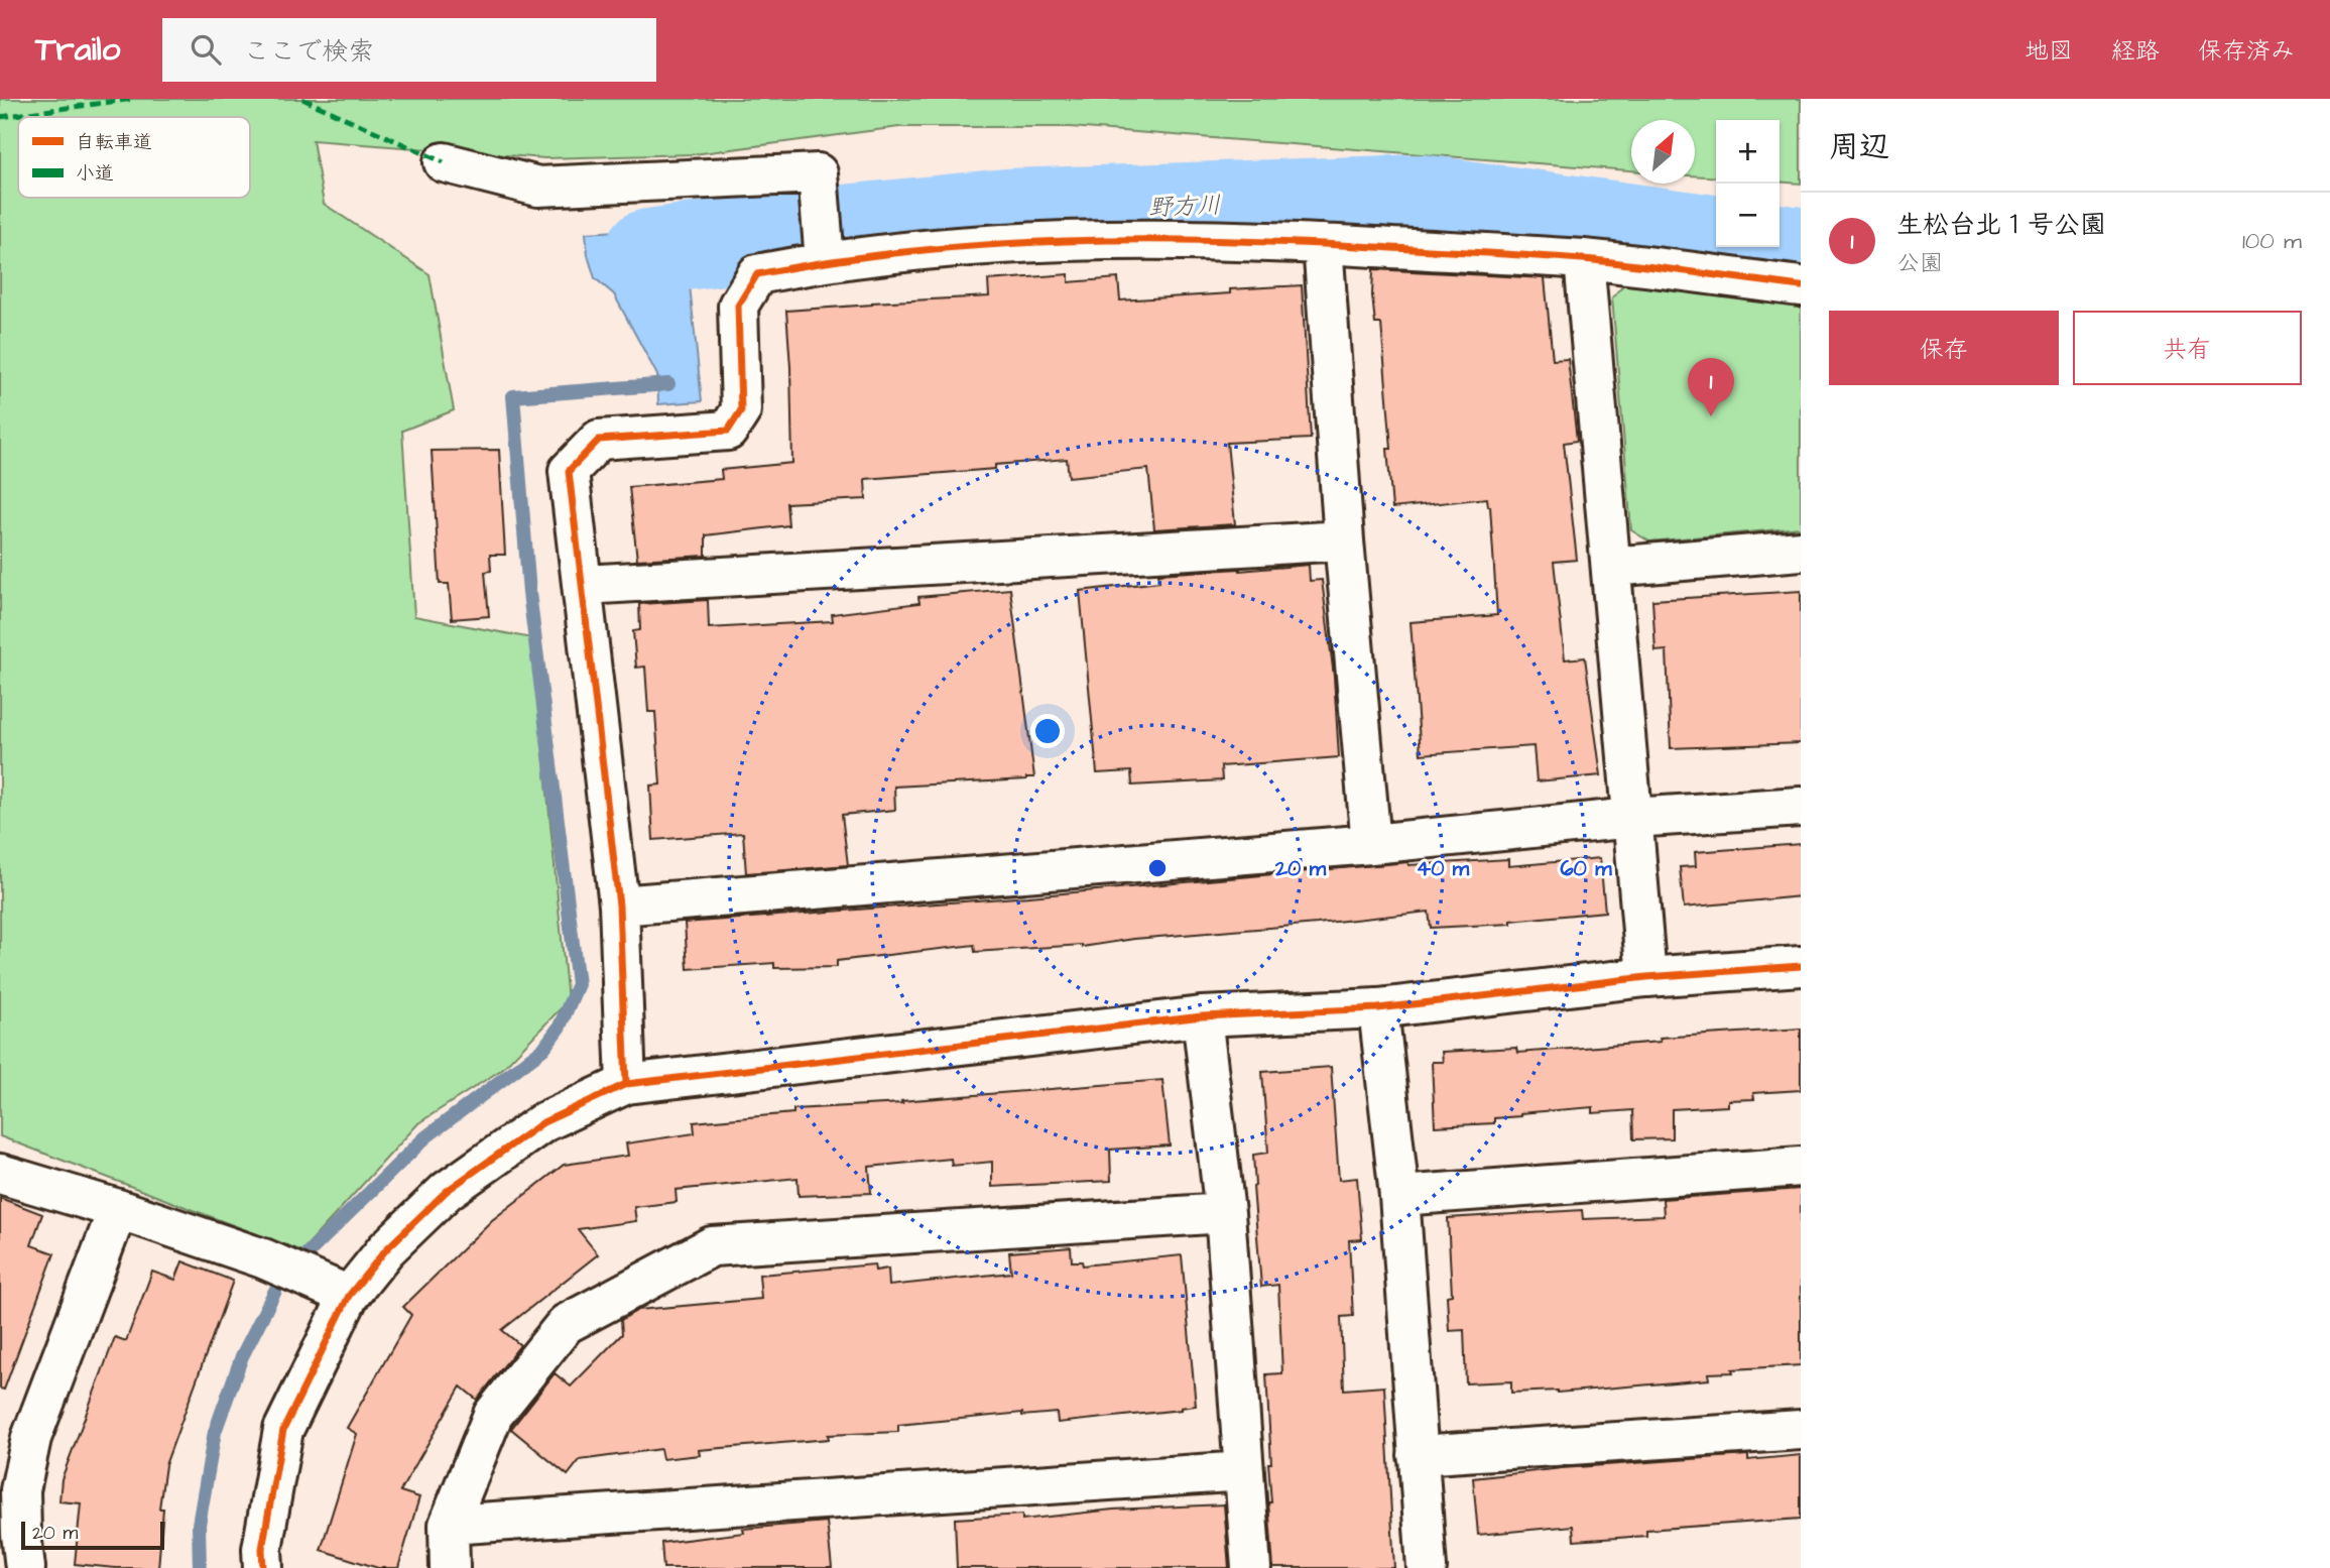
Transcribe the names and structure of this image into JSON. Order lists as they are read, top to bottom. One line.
{"water":["野方川"],"legend":["自転車道","小道"],"scale_bar":"20 m","north":"top right","page":{"header":"Trailo","search":"ここで検索","nav":["地図","経路","保存済み"],"heading":"周辺","map_buttons":["+","−"],"list":[{"mark":"1","name":"生松台北１号公園","note":"公園","value":"100 m"}],"buttons":["保存","共有"],"pins":"1","scale":"20 m"},"rings":["20 m","40 m","60 m"]}
